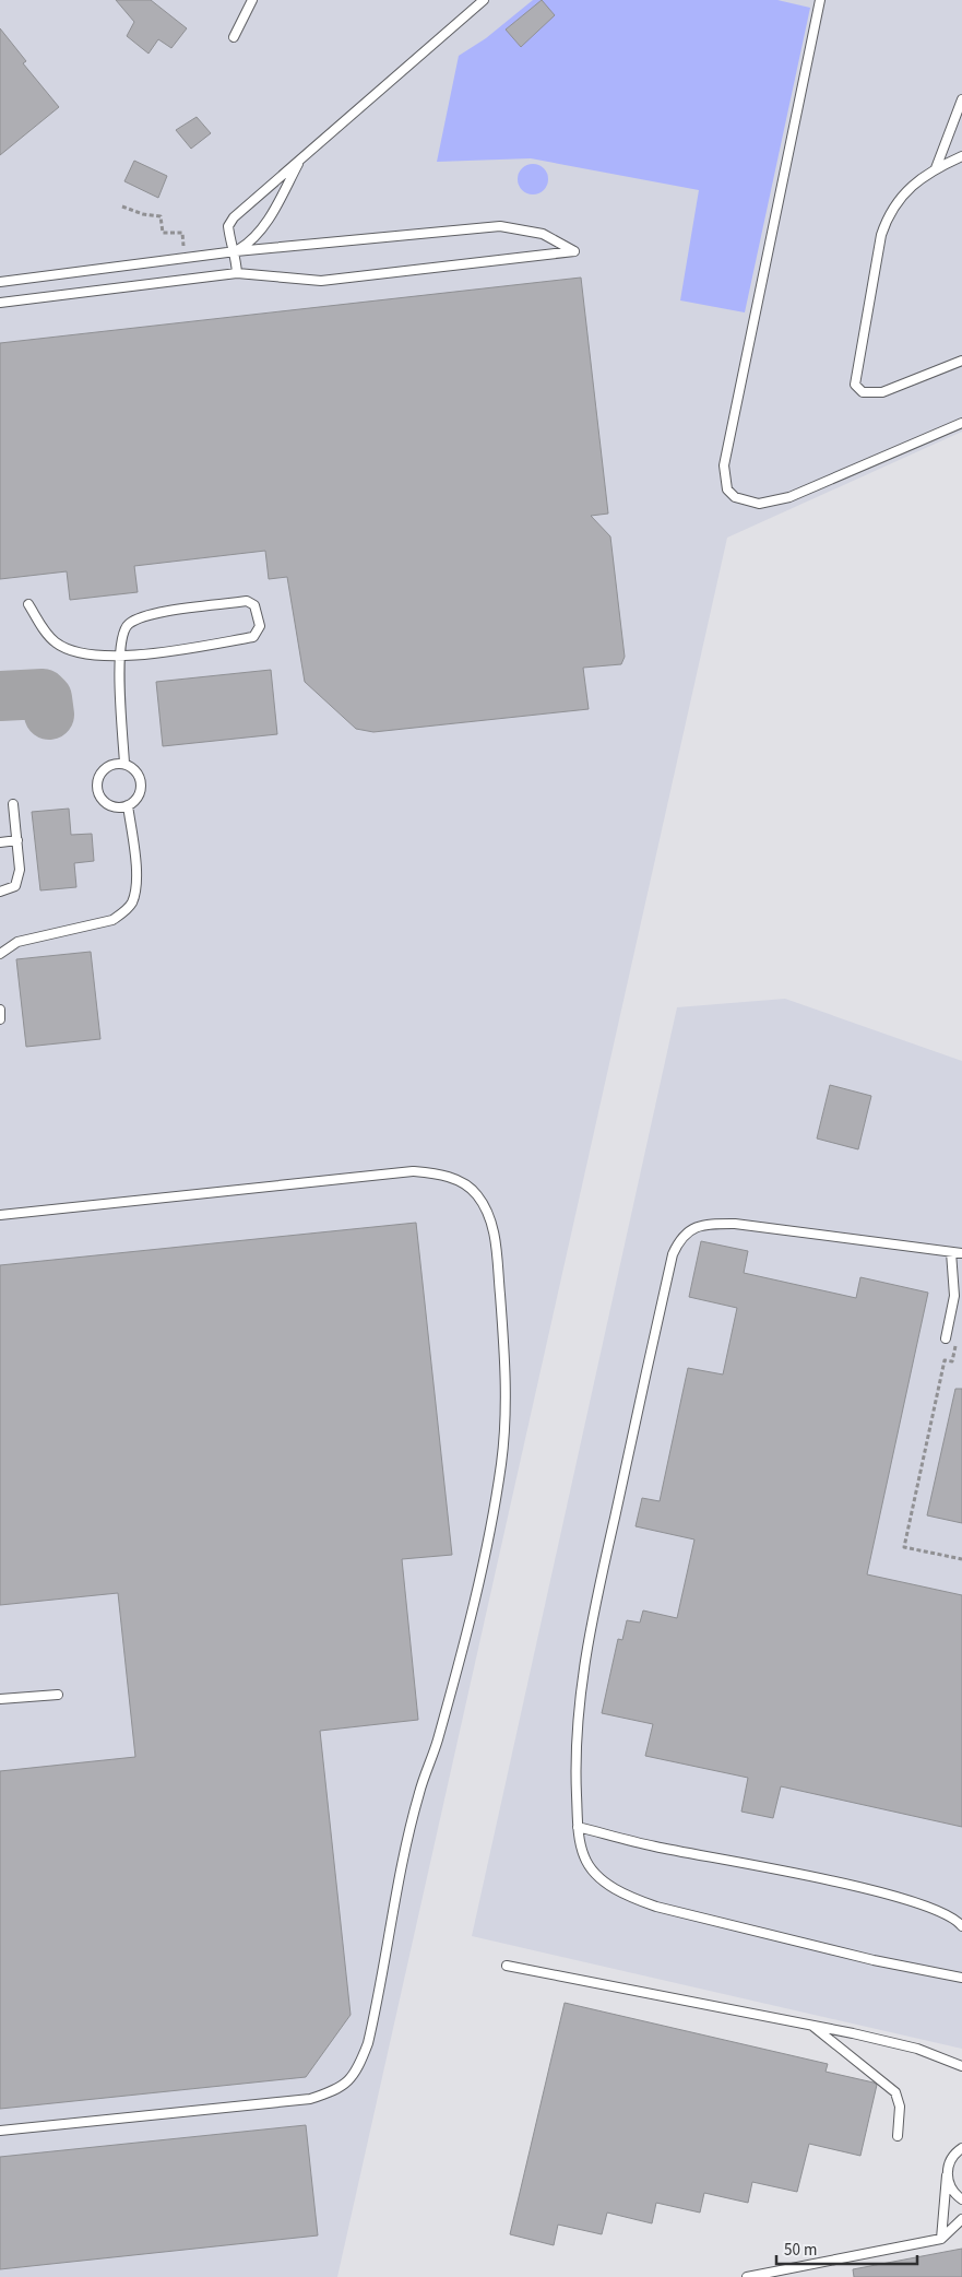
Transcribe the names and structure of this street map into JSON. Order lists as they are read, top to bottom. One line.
{"scale_bar":"50 m"}
